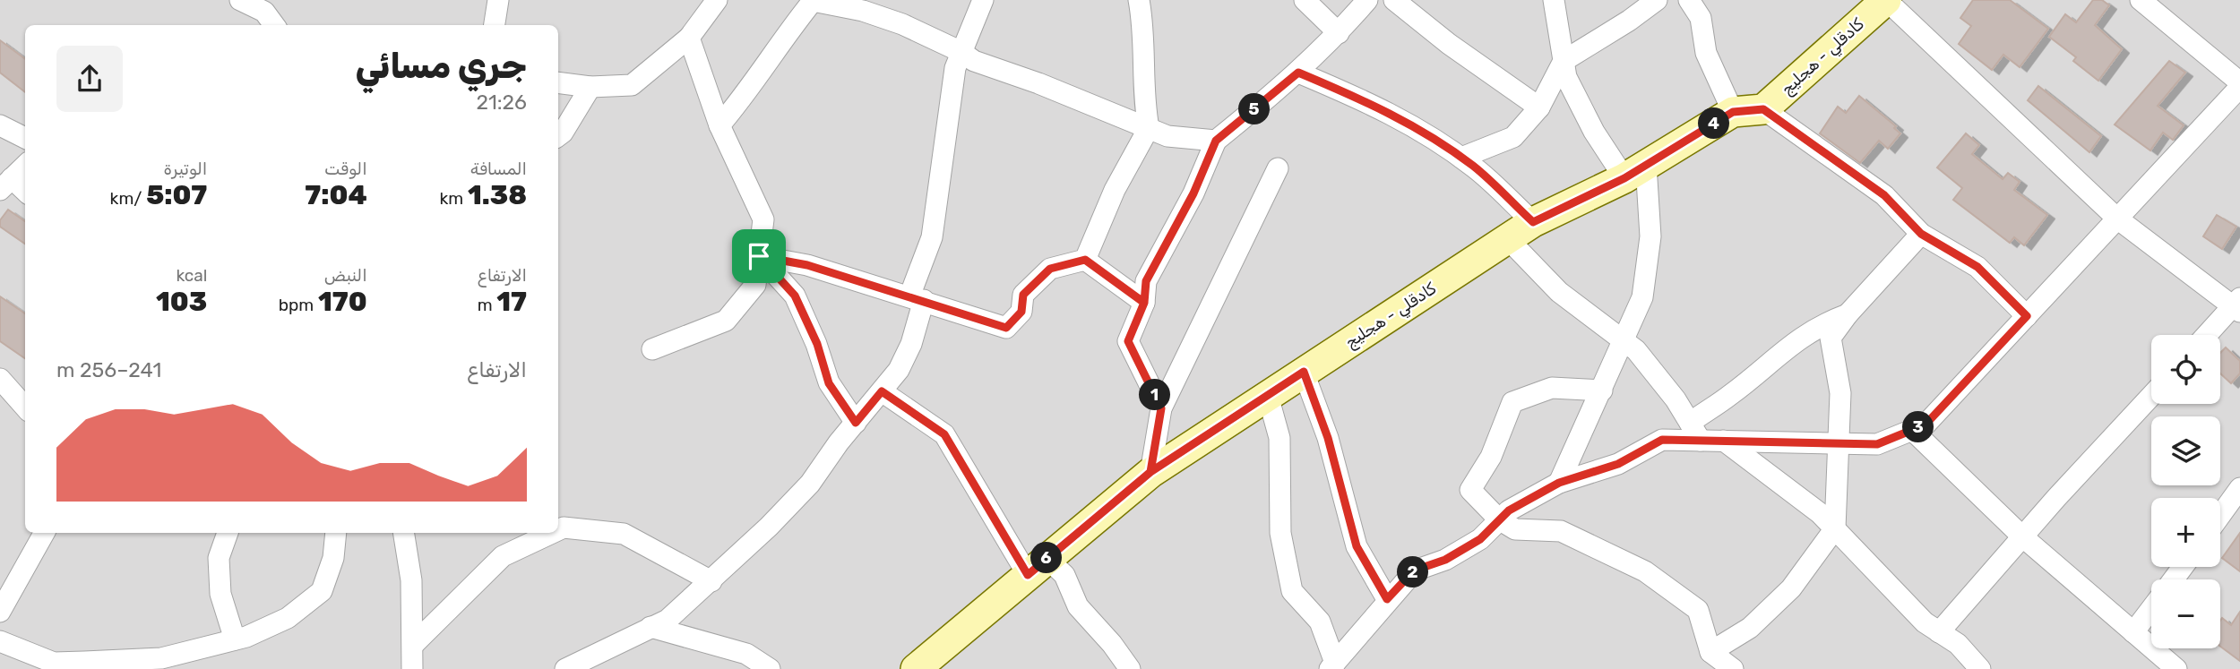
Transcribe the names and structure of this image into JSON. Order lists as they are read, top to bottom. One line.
{"streets":{"street":["كادقلي - هجليج"]},"page":{"heading":["جري مسائي","21:26"],"pins":["5","4","1","3","6","2"],"stats":[["المسافة","1.38 km"],["الوقت","7:04"],["الوتيرة","5:07 /km"],["الارتفاع","17 m"],["النبض","170 bpm"],["kcal","103"]],"map_buttons":["+","−"],"chart":["الارتفاع","241–256 m"]}}
